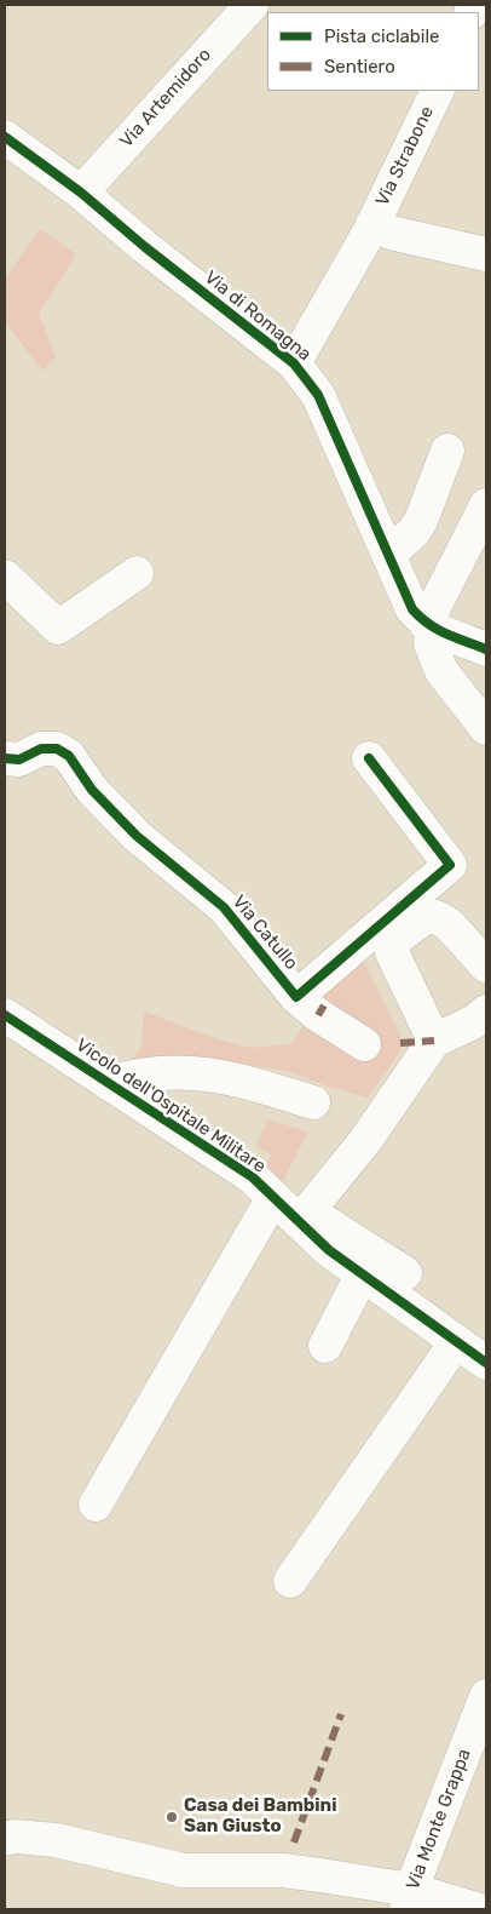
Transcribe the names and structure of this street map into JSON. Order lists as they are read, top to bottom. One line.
{"streets":{"street":["Via Artemidoro","Via Strabone","Via di Romagna","Via Catullo","Vicolo dell'Ospitale Militare","Via Monte Grappa"]},"crossings":[["Via Artemidoro","Via di Romagna"],["Via Strabone","Via di Romagna"]],"places":["Casa dei Bambini San Giusto"],"legend":["Pista ciclabile","Sentiero"]}
